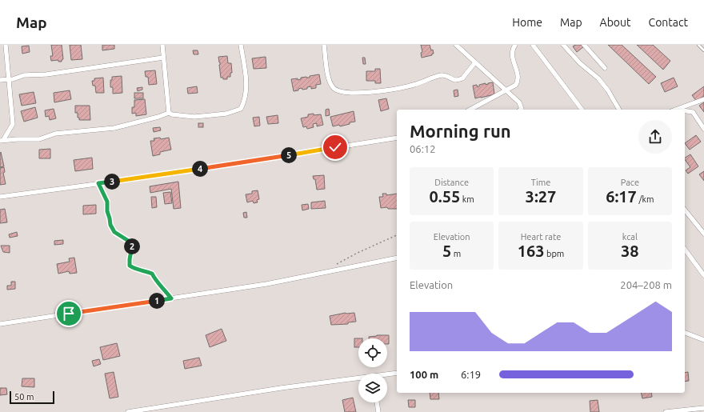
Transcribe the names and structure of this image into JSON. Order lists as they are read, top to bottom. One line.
{"scale_bar":"50 m","page":{"header":"Map","nav":["Home","Map","About","Contact"],"heading":["Morning run","06:12"],"pins":["5","4","3","2","1"],"stats":[["Distance","0.55 km"],["Time","3:27"],["Pace","6:17 /km"],["Elevation","5 m"],["Heart rate","163 bpm"],["kcal","38"]],"chart":["Elevation","204–208 m"],"list":[{"name":"100 m","note":"6:19"}],"scale":"50 m"}}
